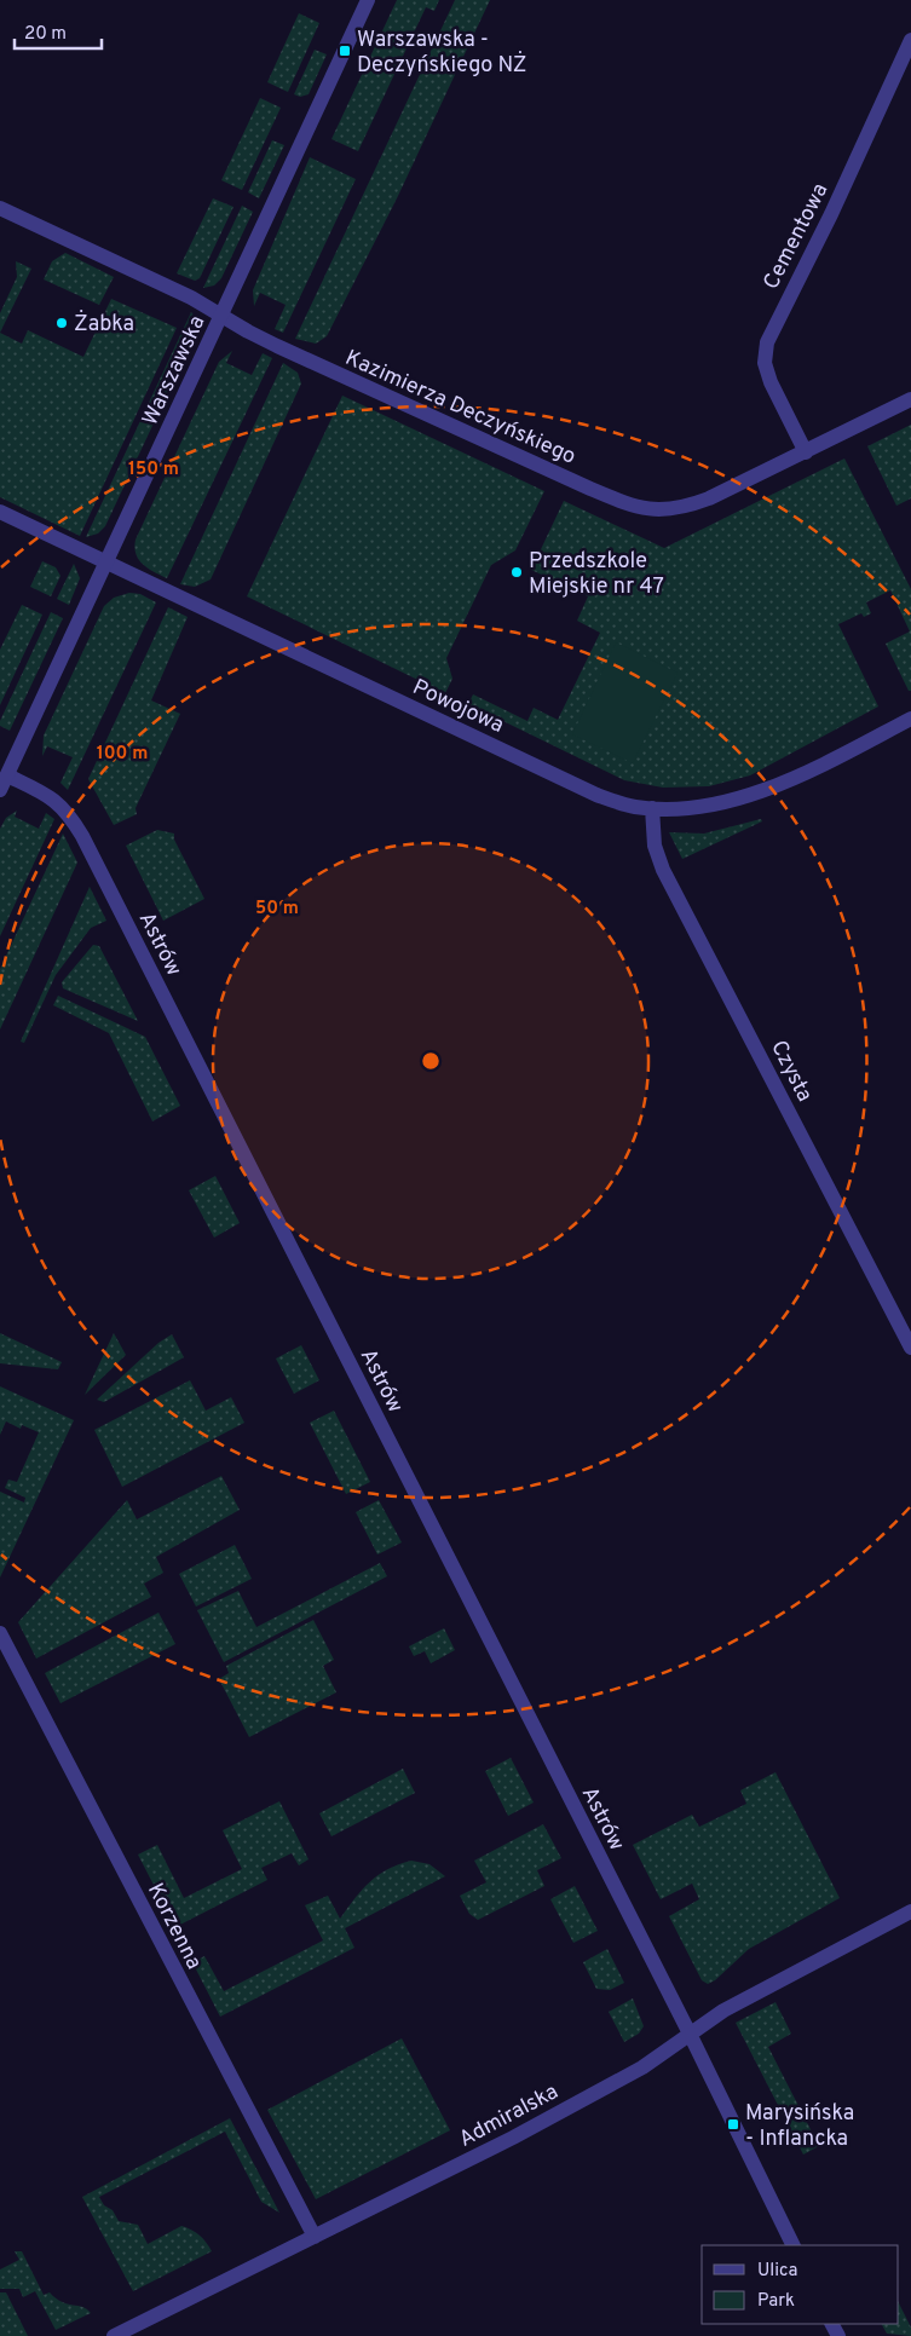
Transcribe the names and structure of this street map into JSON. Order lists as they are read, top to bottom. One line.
{"streets":{"street":["Cementowa","Warszawska","Kazimierza Deczyńskiego","Powojowa","Astrów","Czysta","Korzenna","Admiralska"]},"crossings":[["Cementowa","Kazimierza Deczyńskiego"],["Warszawska","Kazimierza Deczyńskiego"],["Warszawska","Powojowa"],["Warszawska","Astrów"],["Powojowa","Czysta"],["Astrów","Admiralska"],["Korzenna","Admiralska"]],"places":{"transit":["Warszawska - Deczyńskiego NŻ","Marysińska - Inflancka"],"other":["Żabka","Przedszkole Miejskie nr 47"]},"legend":["Ulica","Park"],"scale_bar":"20 m","rings":["150 m","100 m","50 m"]}
